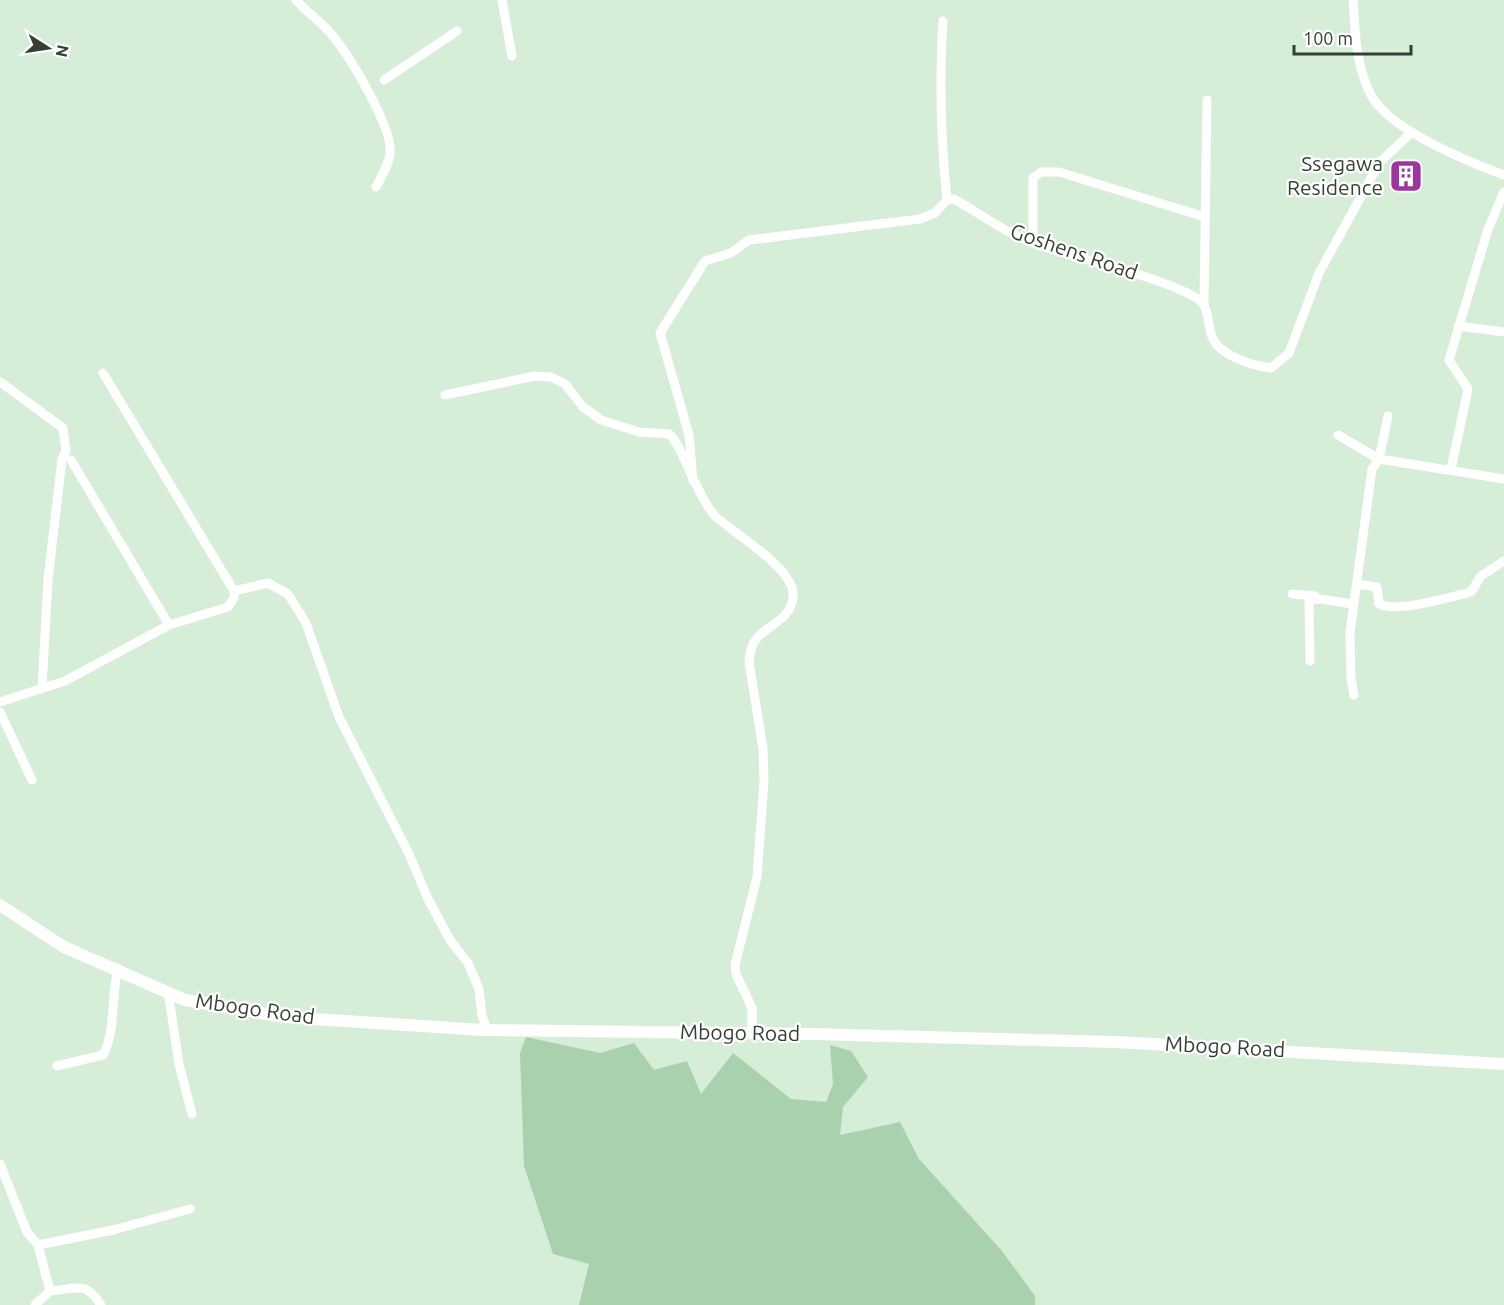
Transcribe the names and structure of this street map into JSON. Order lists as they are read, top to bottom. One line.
{"streets":{"main road":["Mbogo Road"],"street":["Goshens Road"]},"places":{"building":["Ssegawa Residence"]},"scale_bar":"100 m","north":"right"}
